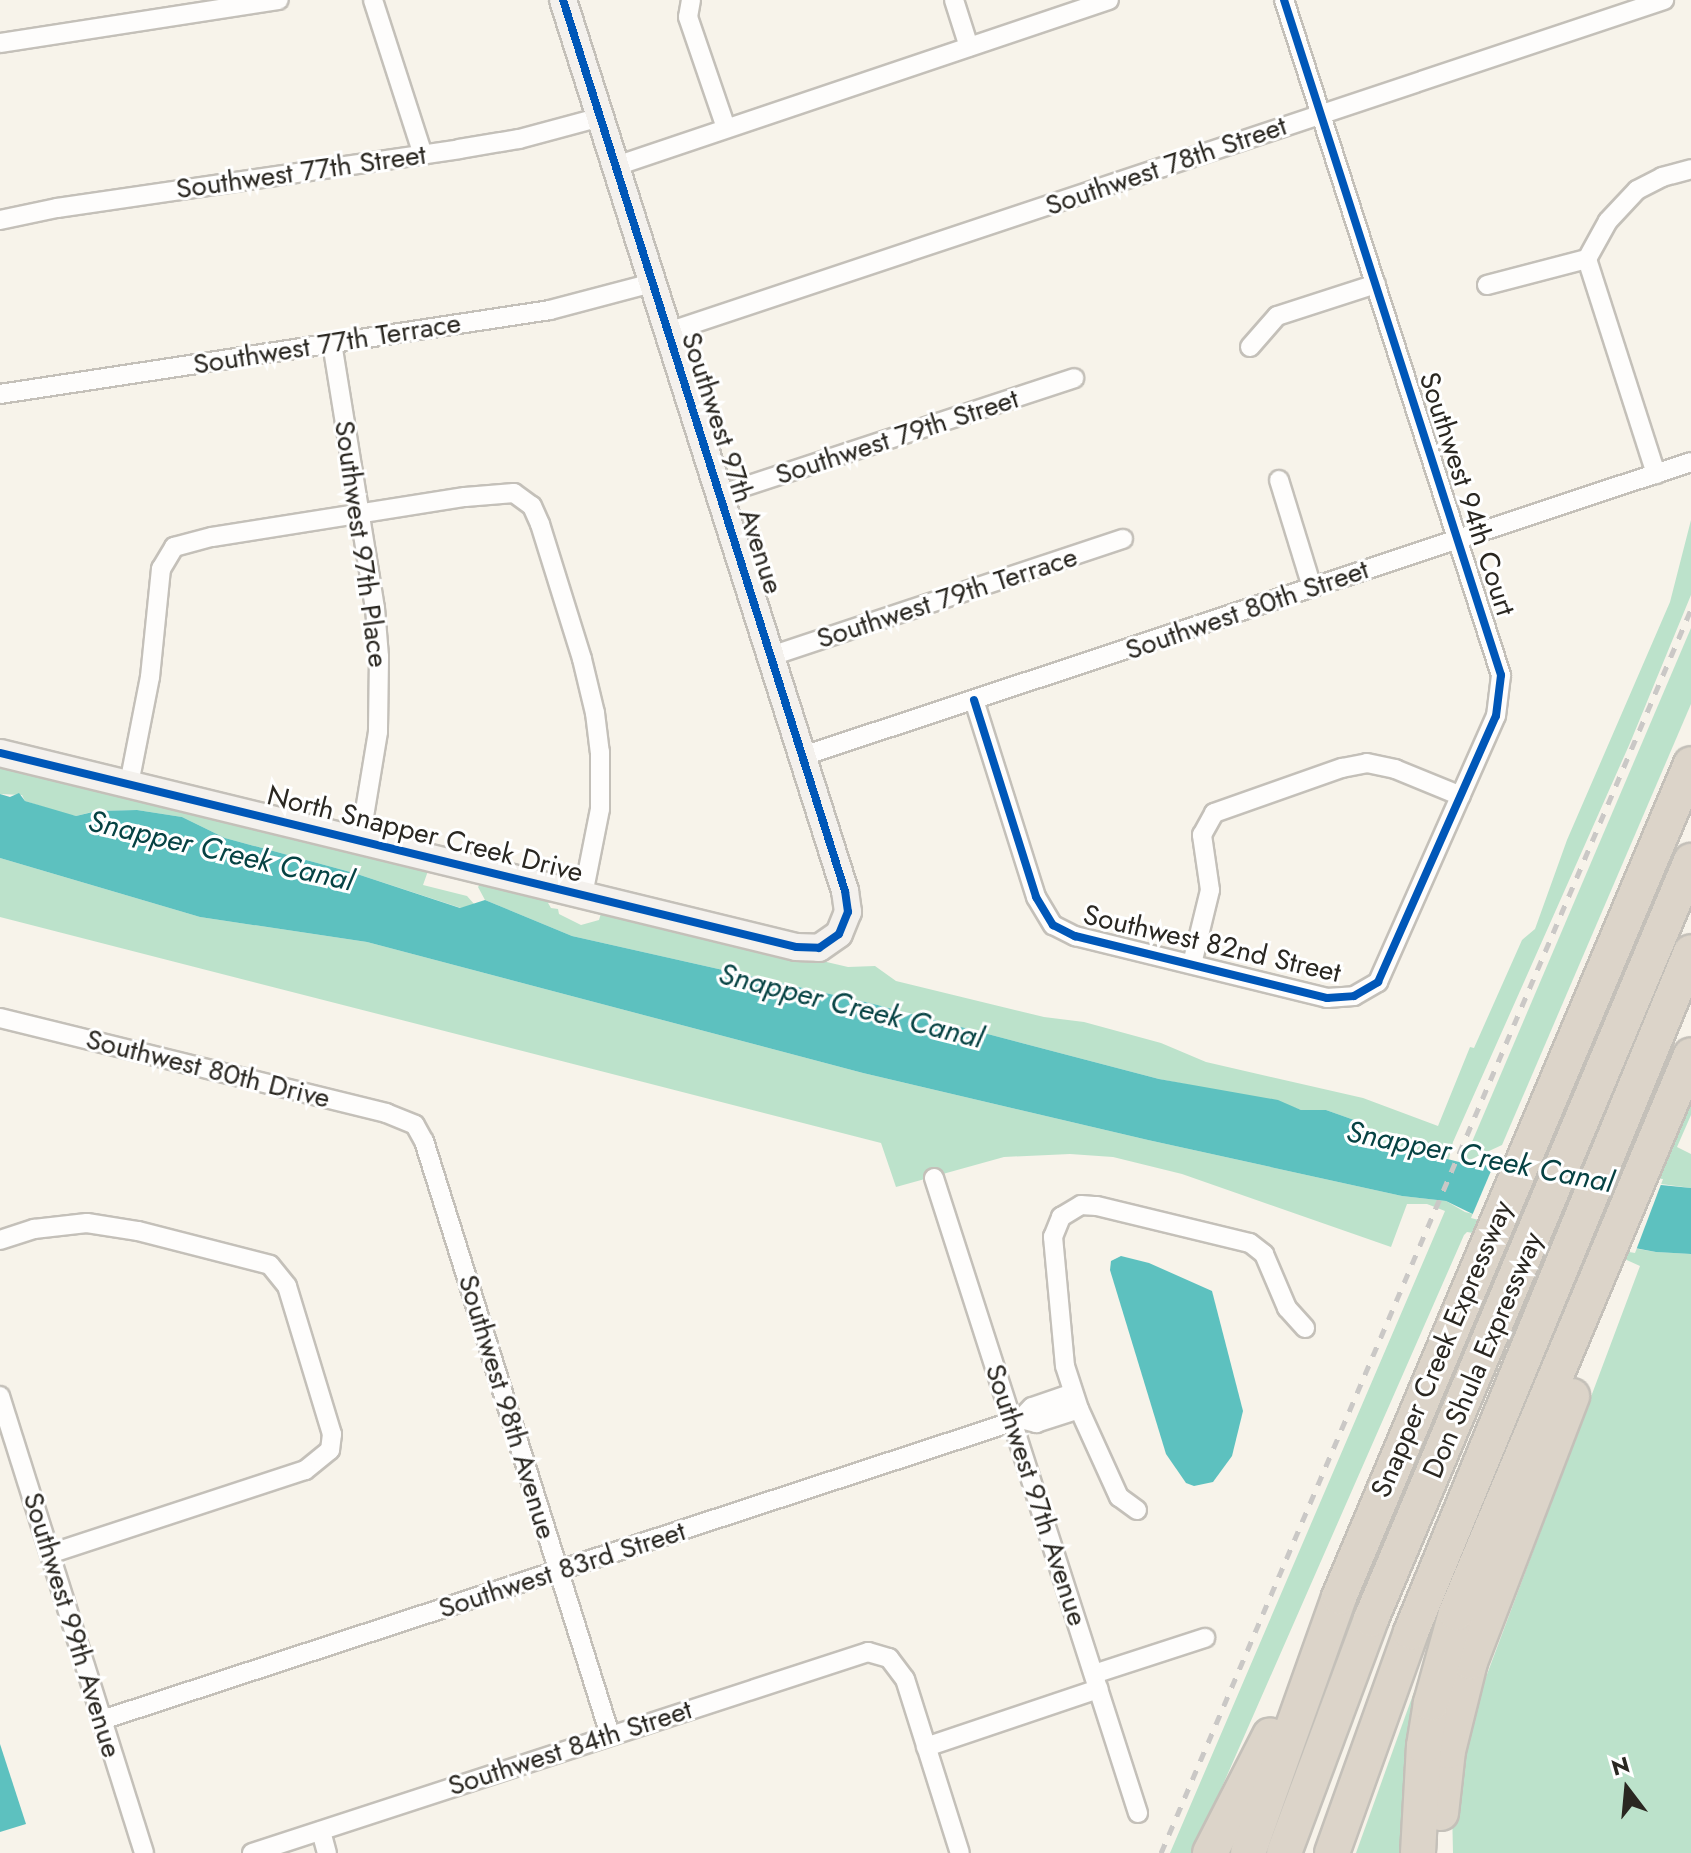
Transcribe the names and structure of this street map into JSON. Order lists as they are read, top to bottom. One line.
{"streets":{"highway":["Snapper Creek Expressway","Don Shula Expressway"],"street":["Southwest 78th Street","Southwest 77th Street","Southwest 77th Terrace","Southwest 79th Street","Southwest 97th Avenue","Southwest 94th Court","Southwest 97th Place","Southwest 79th Terrace","Southwest 80th Street","North Snapper Creek Drive","Southwest 82nd Street","Southwest 80th Drive","Southwest 98th Avenue","Southwest 83rd Street","Southwest 99th Avenue","Southwest 84th Street"]},"crossings":[["Southwest 78th Street","Southwest 97th Avenue"],["Southwest 78th Street","Southwest 94th Court"],["Southwest 77th Street","Southwest 97th Avenue"],["Southwest 77th Terrace","Southwest 97th Avenue"],["Southwest 77th Terrace","Southwest 97th Place"],["Southwest 79th Street","Southwest 97th Avenue"],["Southwest 97th Avenue","Southwest 79th Terrace"],["Southwest 97th Avenue","Southwest 80th Street"],["Southwest 97th Avenue","North Snapper Creek Drive"],["Southwest 97th Avenue","Southwest 83rd Street"],["Southwest 94th Court","Southwest 80th Street"],["Southwest 94th Court","Southwest 82nd Street"],["Southwest 97th Place","North Snapper Creek Drive"],["Southwest 80th Street","Southwest 82nd Street"],["Southwest 80th Drive","Southwest 98th Avenue"],["Southwest 98th Avenue","Southwest 83rd Street"],["Southwest 98th Avenue","Southwest 84th Street"],["Southwest 83rd Street","Southwest 99th Avenue"]],"water":["Snapper Creek Canal"],"north":"top"}
